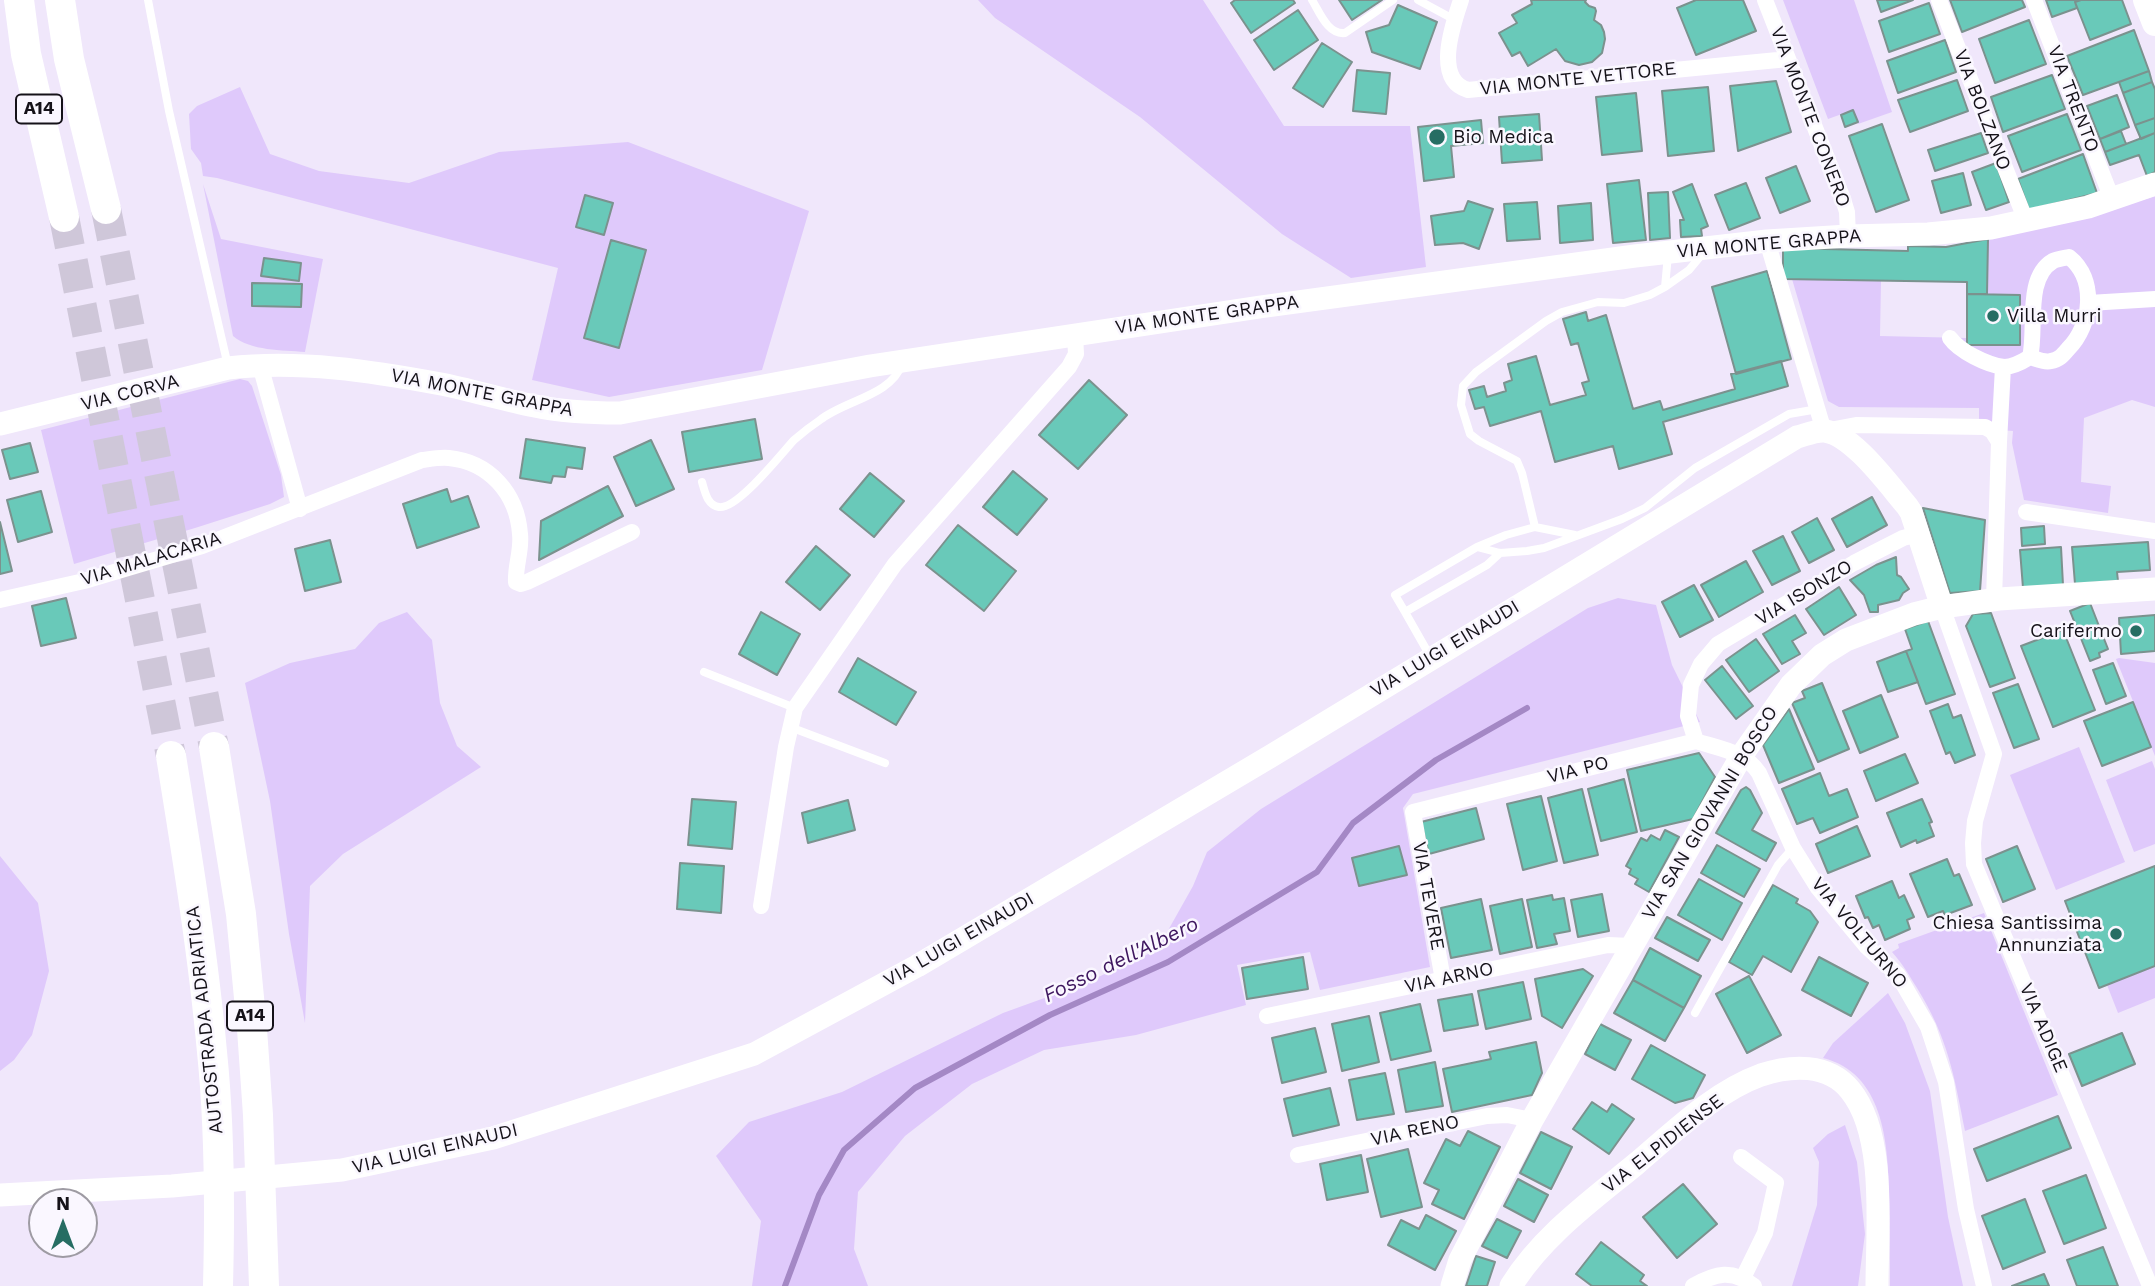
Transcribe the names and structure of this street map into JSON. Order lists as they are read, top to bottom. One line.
{"streets":{"highway":["A14","AUTOSTRADA ADRIATICA"],"street":["VIA MONTE VETTORE","VIA TRENTO","VIA BOLZANO","VIA MONTE CONERO","VIA MONTE GRAPPA","VIA CORVA","VIA MALACARIA","VIA ISONZO","VIA LUIGI EINAUDI","VIA PO","VIA SAN GIOVANNI BOSCO","VIA TEVERE","VIA VOLTURNO","VIA ARNO","VIA ADIGE","VIA RENO","VIA ELPIDIENSE"]},"crossings":[["VIA MONTE VETTORE","VIA MONTE CONERO"],["VIA TRENTO","VIA MONTE GRAPPA"],["VIA BOLZANO","VIA MONTE GRAPPA"],["VIA MONTE CONERO","VIA MONTE GRAPPA"],["VIA MONTE GRAPPA","VIA CORVA"],["VIA ISONZO","VIA PO"],["VIA PO","VIA TEVERE"],["VIA SAN GIOVANNI BOSCO","VIA VOLTURNO"],["VIA SAN GIOVANNI BOSCO","VIA ARNO"],["VIA SAN GIOVANNI BOSCO","VIA ADIGE"],["VIA SAN GIOVANNI BOSCO","VIA RENO"],["VIA TEVERE","VIA ARNO"]],"water":["Fosso dell'Albero"],"places":["Bio Medica","Villa Murri","Carifermo","Chiesa Santissima Annunziata"],"north":"top"}
